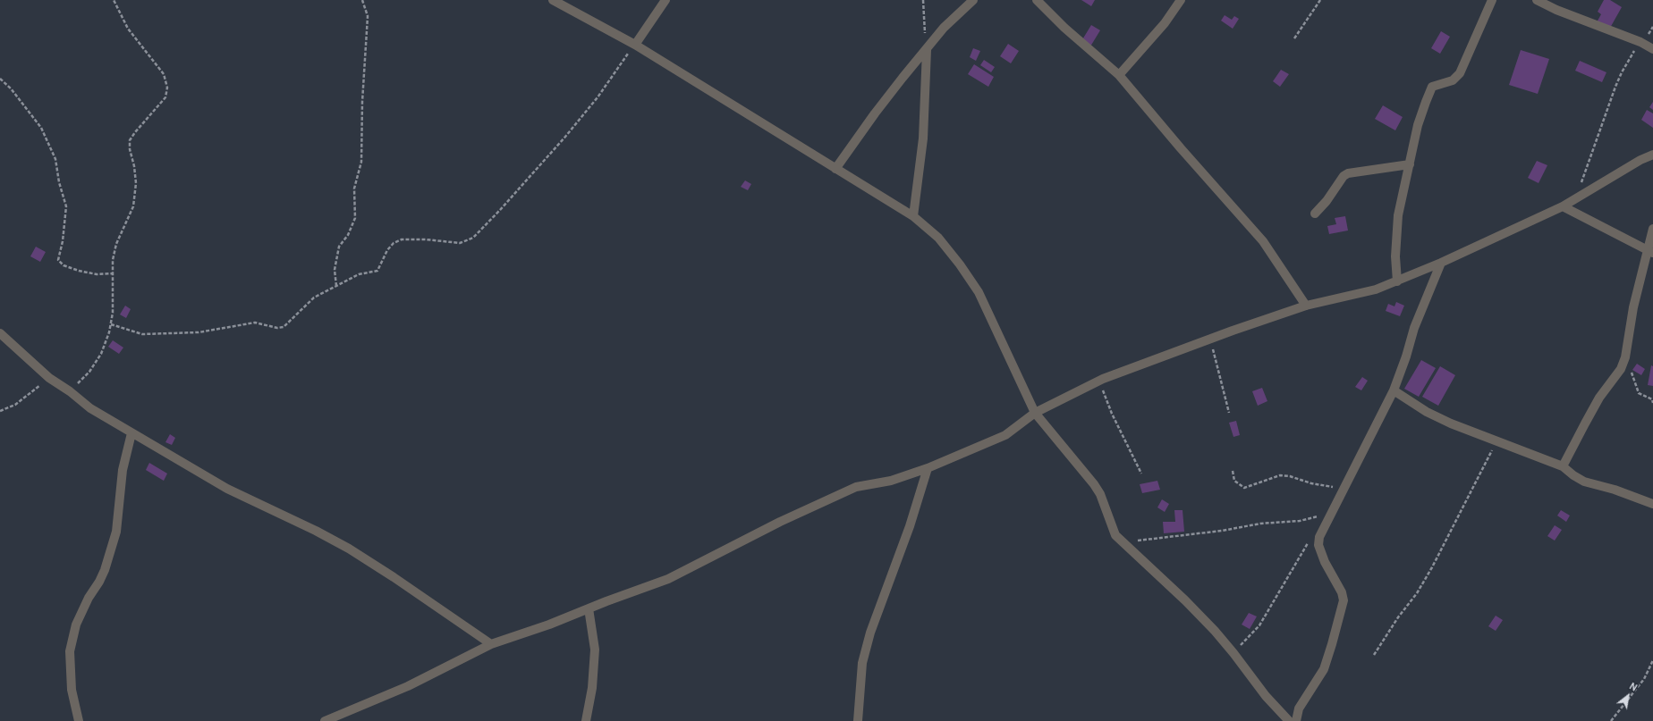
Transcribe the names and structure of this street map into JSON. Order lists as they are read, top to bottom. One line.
{"north":"top right"}
